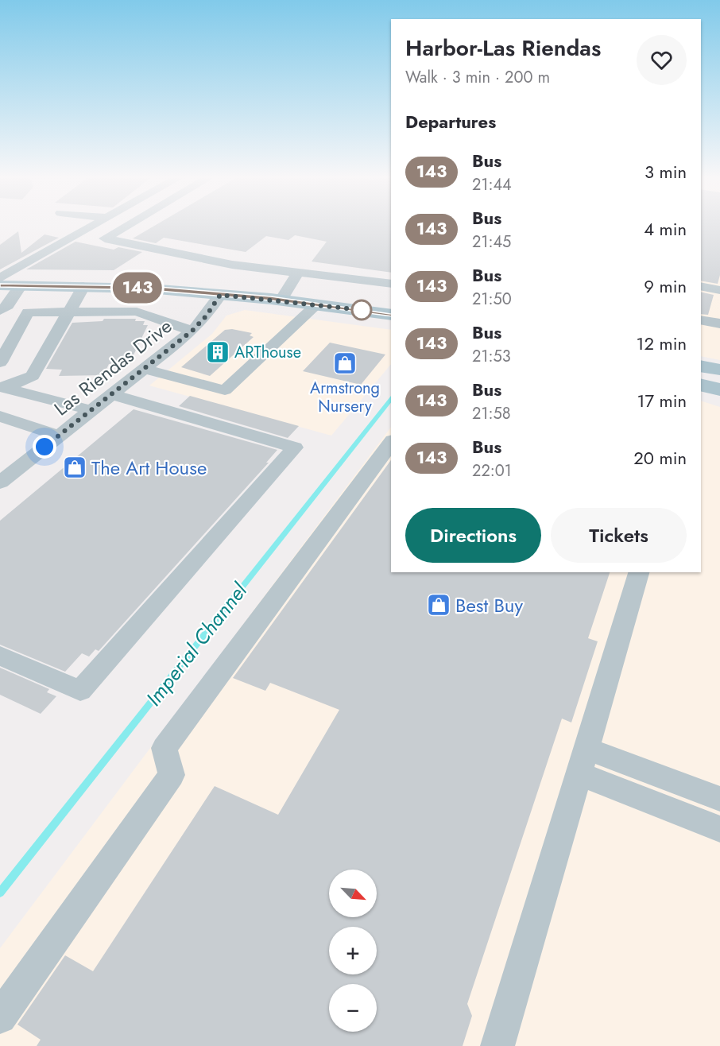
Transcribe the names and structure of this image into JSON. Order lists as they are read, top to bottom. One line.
{"streets":{"street":["Las Riendas Drive"]},"water":["Imperial Channel"],"places":{"building":["ARThouse"],"shop":["Armstrong Nursery","The Art House","Best Buy"]},"lines":["bus line 143"],"north":"bottom right","page":{"on_map":"143","heading":[["Harbor-Las Riendas","Walk · 3 min · 200 m"],"Departures"],"list":[{"mark":"143","name":"Bus","note":"21:44","value":"3 min"},{"mark":"143","name":"Bus","note":"21:45","value":"4 min"},{"mark":"143","name":"Bus","note":"21:50","value":"9 min"},{"mark":"143","name":"Bus","note":"21:53","value":"12 min"},{"mark":"143","name":"Bus","note":"21:58","value":"17 min"},{"mark":"143","name":"Bus","note":"22:01","value":"20 min"}],"buttons":["Directions","Tickets"],"map_buttons":["+","−"]}}
